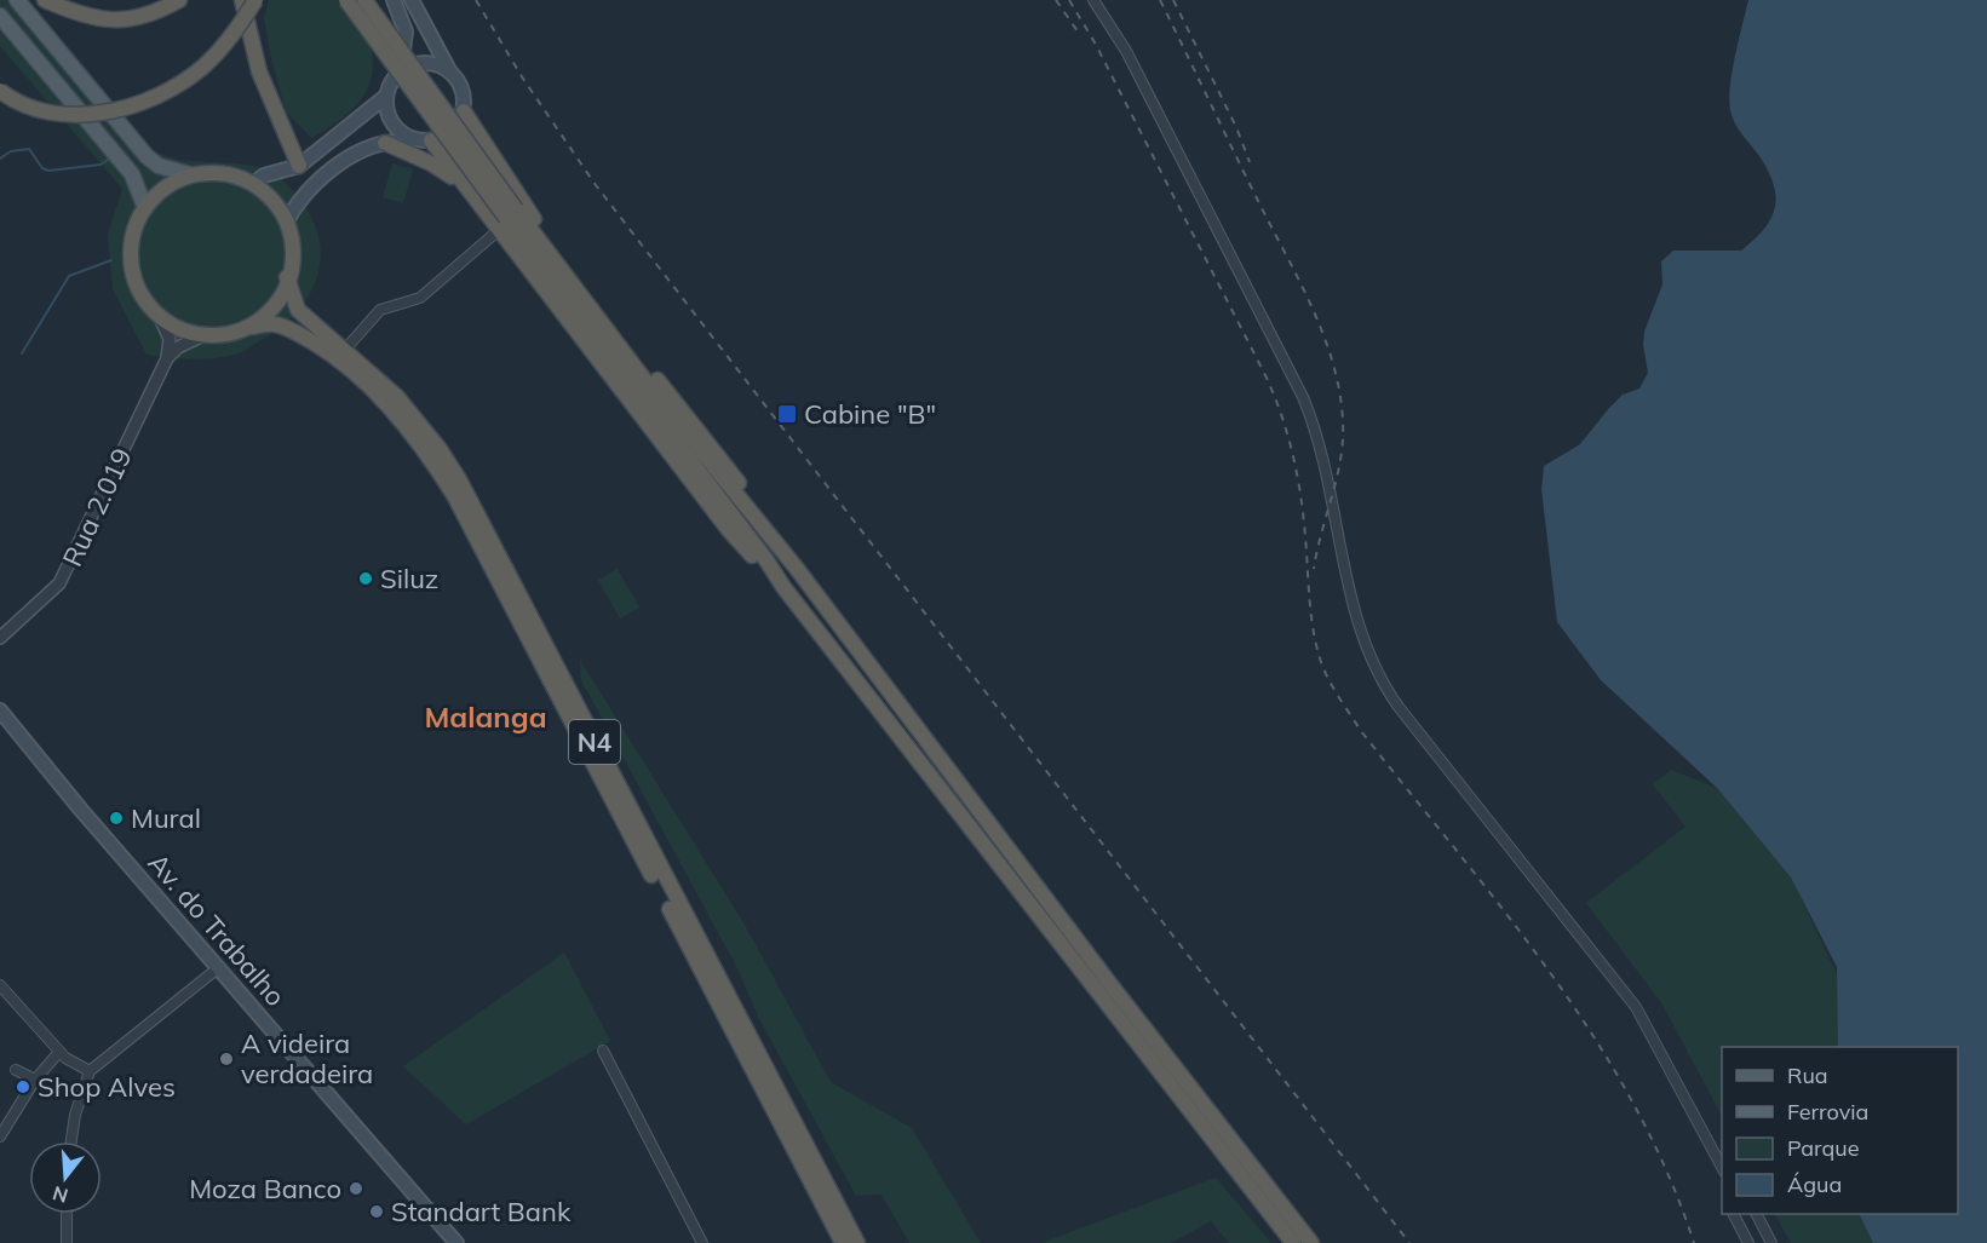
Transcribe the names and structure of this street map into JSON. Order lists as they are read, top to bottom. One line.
{"streets":{"highway":["N4"],"main road":["Av. do Trabalho"],"street":["Rua 2.019"]},"districts":["Malanga"],"places":{"transit":["Cabine \"B\""],"other":["Siluz","Mural","A videira verdadeira","Shop Alves","Moza Banco","Standart Bank"]},"legend":["Rua","Ferrovia","Parque","Água"],"north":"bottom"}
